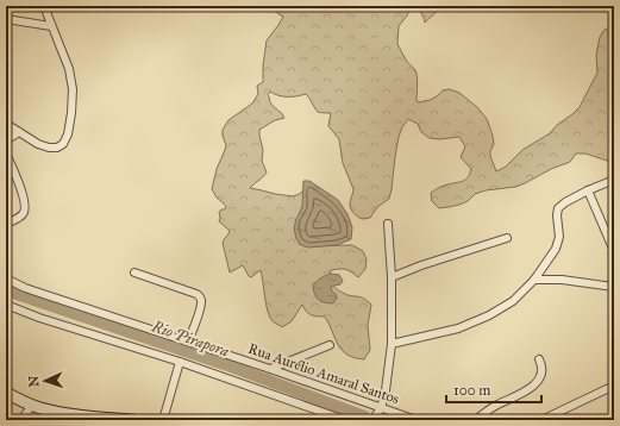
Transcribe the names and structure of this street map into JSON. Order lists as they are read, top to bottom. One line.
{"streets":{"street":["Rua Aurélio Amaral Santos"]},"water":["Rio Pirapora"],"scale_bar":"100 m","north":"left"}
